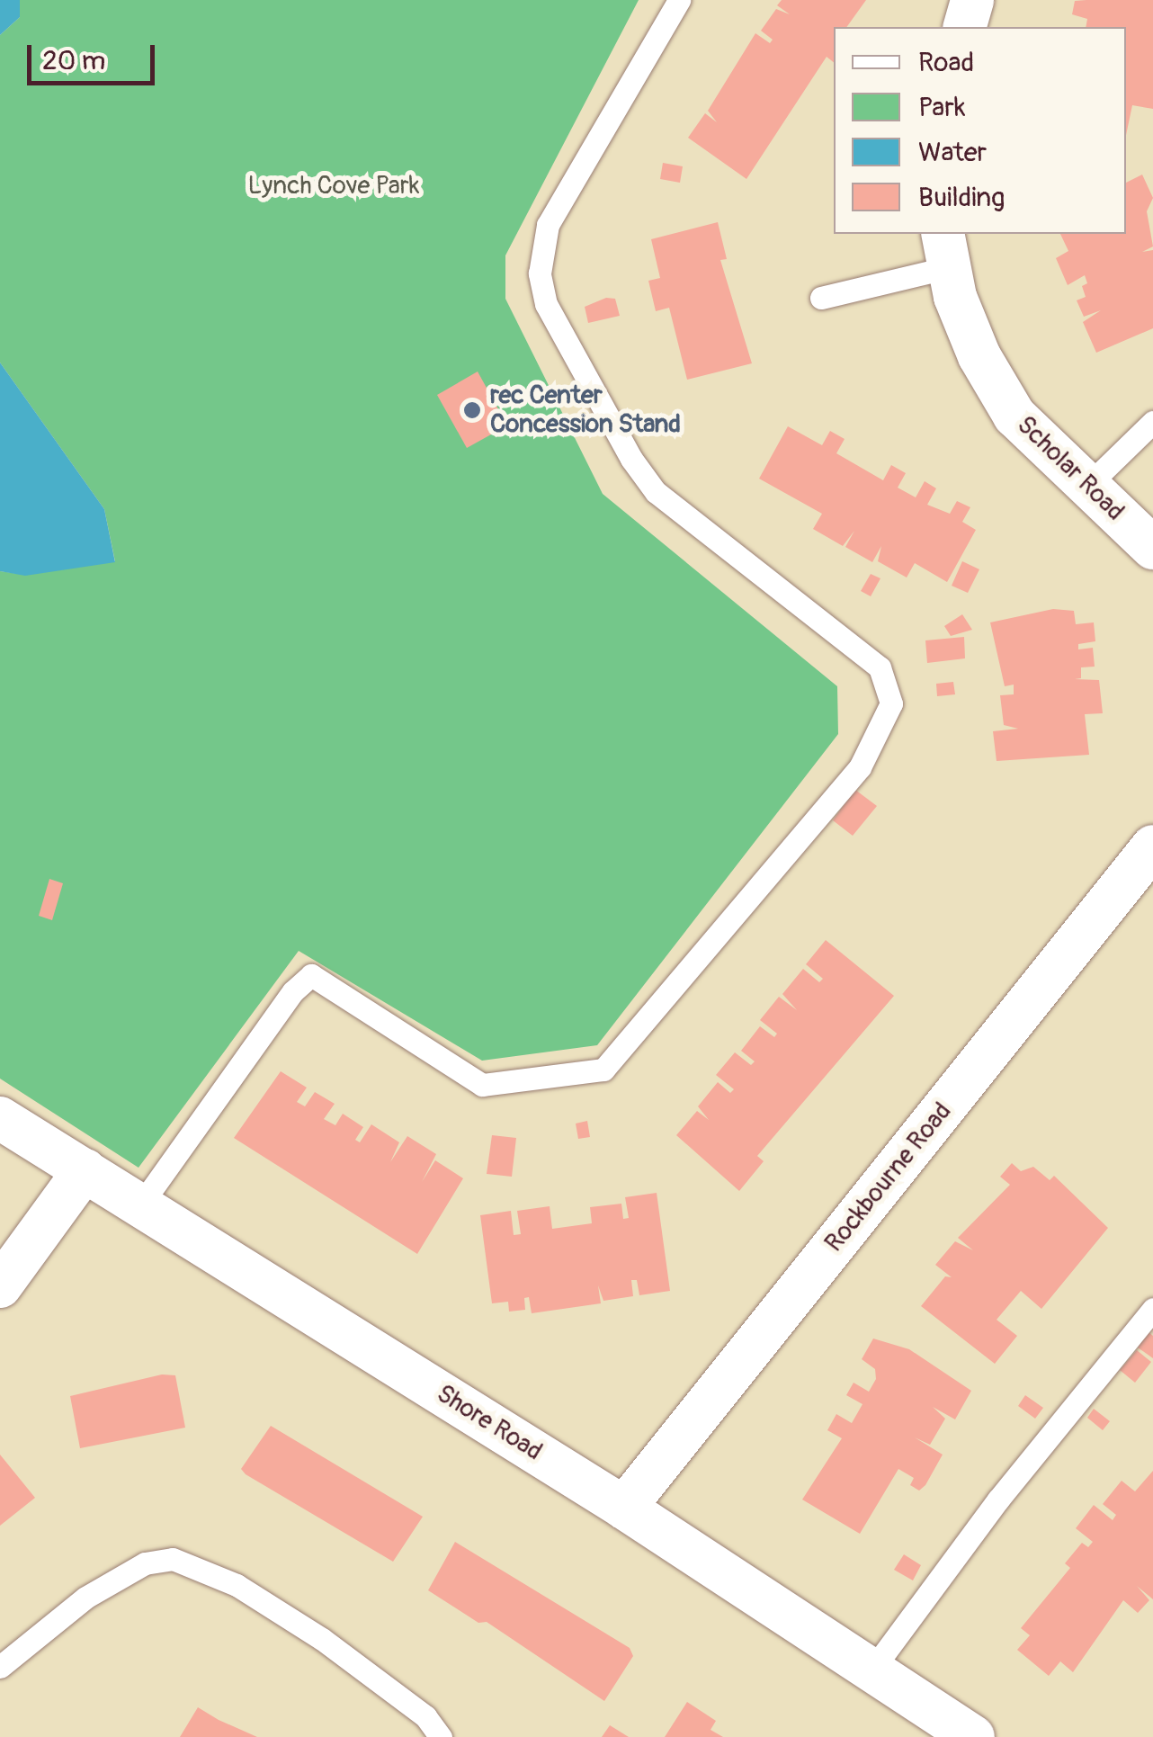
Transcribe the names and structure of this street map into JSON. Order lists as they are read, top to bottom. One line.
{"streets":{"street":["Scholar Road","Rockbourne Road","Shore Road"]},"crossings":[["Rockbourne Road","Shore Road"]],"parks":["Lynch Cove Park"],"places":["rec Center Concession Stand"],"legend":["Road","Park","Water","Building"],"scale_bar":"20 m"}
